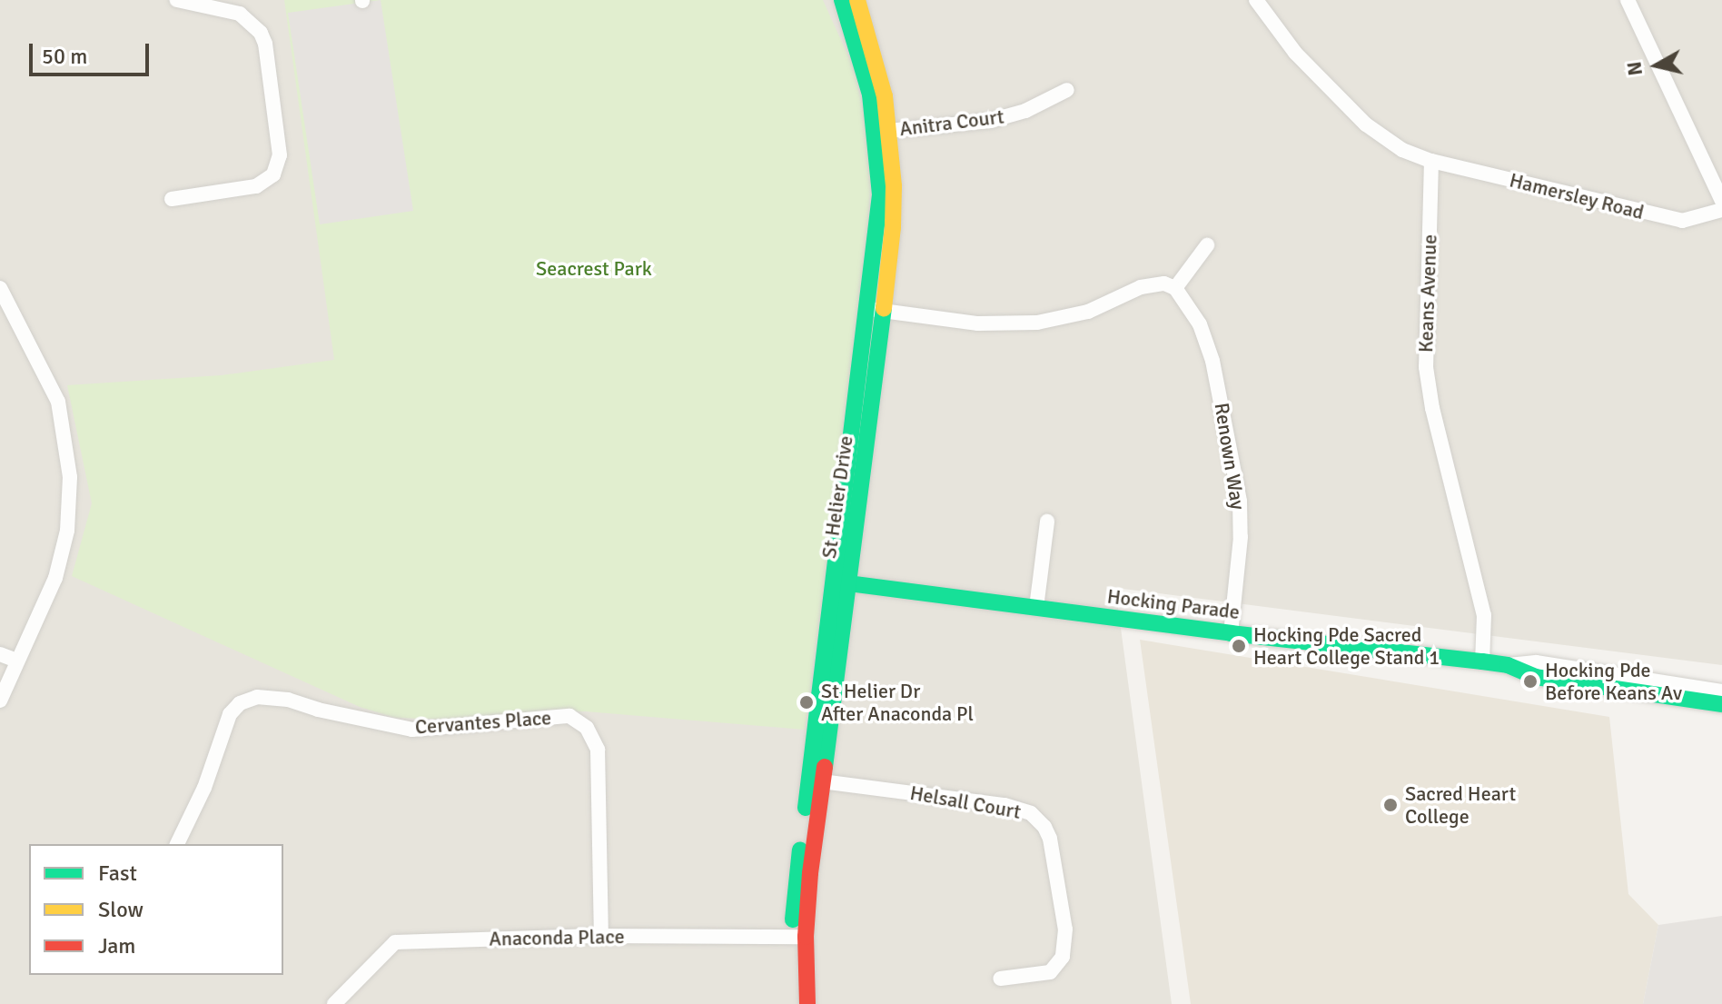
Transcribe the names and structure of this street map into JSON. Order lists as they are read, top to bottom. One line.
{"streets":{"street":["Anitra Court","Hamersley Road","Keans Avenue","Renown Way","St Helier Drive","Hocking Parade","Cervantes Place","Helsall Court","Anaconda Place"]},"crossings":[["Anitra Court","St Helier Drive"],["Hamersley Road","Keans Avenue"],["Keans Avenue","Hocking Parade"],["Renown Way","Hocking Parade"],["St Helier Drive","Hocking Parade"],["St Helier Drive","Helsall Court"],["St Helier Drive","Anaconda Place"],["Cervantes Place","Anaconda Place"]],"parks":["Seacrest Park"],"places":["Hocking Pde Sacred Heart College Stand 1","Hocking Pde Before Keans Av","St Helier Dr After Anaconda Pl","Sacred Heart College"],"legend":["Fast","Slow","Jam"],"scale_bar":"50 m","north":"left"}
